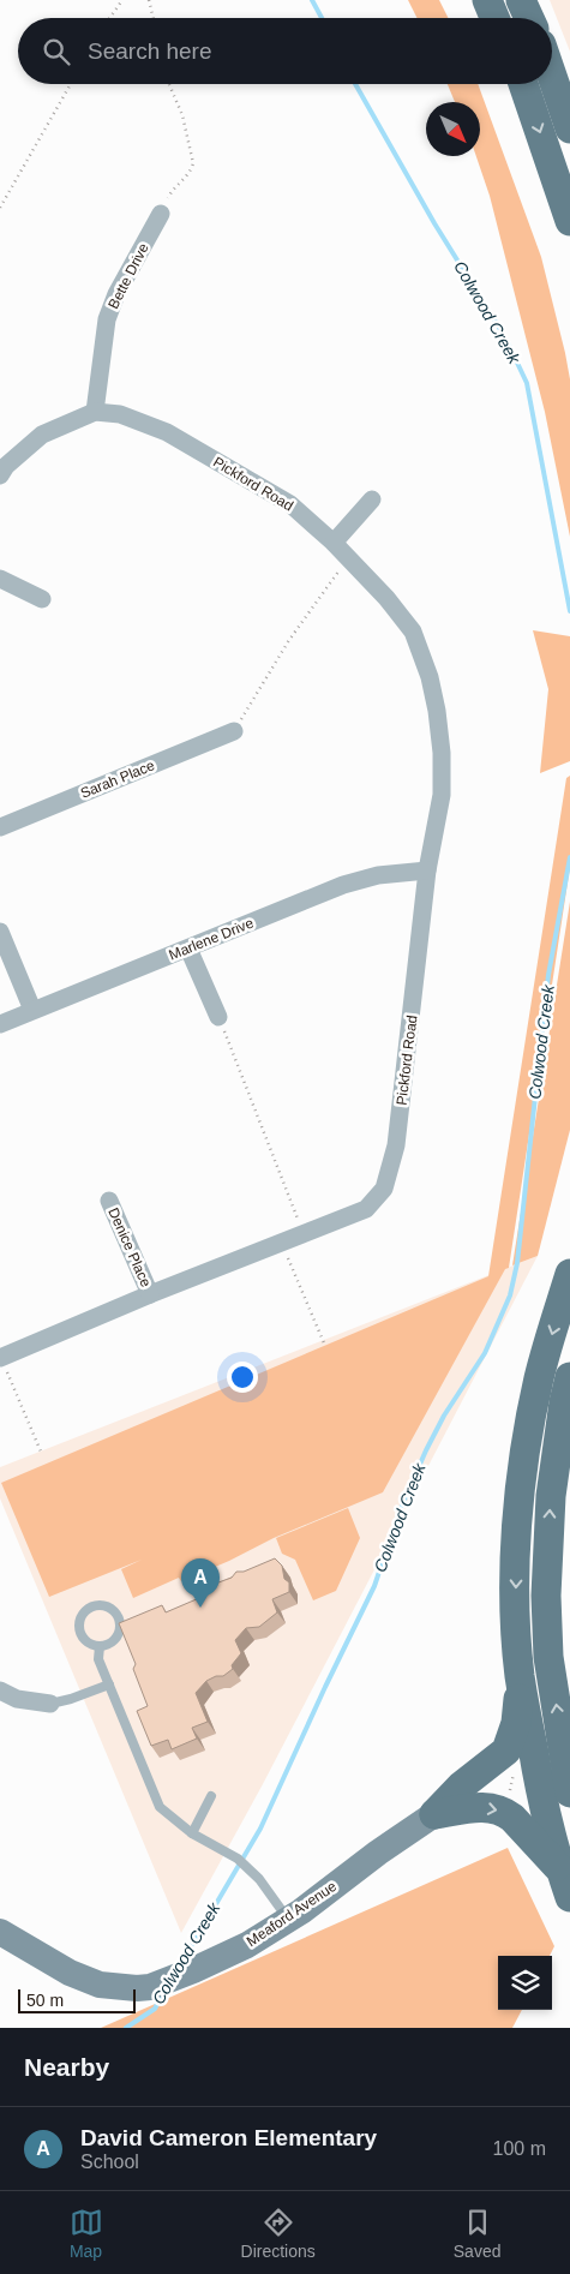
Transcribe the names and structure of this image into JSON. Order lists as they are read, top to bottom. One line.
{"streets":{"street":["Bette Drive","Pickford Road","Sarah Place","Marlene Drive","Denice Place","Meaford Avenue"]},"crossings":[["Bette Drive","Pickford Road"],["Pickford Road","Marlene Drive"],["Pickford Road","Denice Place"]],"water":["Colwood Creek"],"scale_bar":"50 m","north":"bottom right","page":{"search":"Search here","pins":"A","scale":"50 m","heading":"Nearby","list":[{"mark":"A","name":"David Cameron Elementary","note":"School","value":"100 m"}],"nav":["Map","Directions","Saved"]}}
